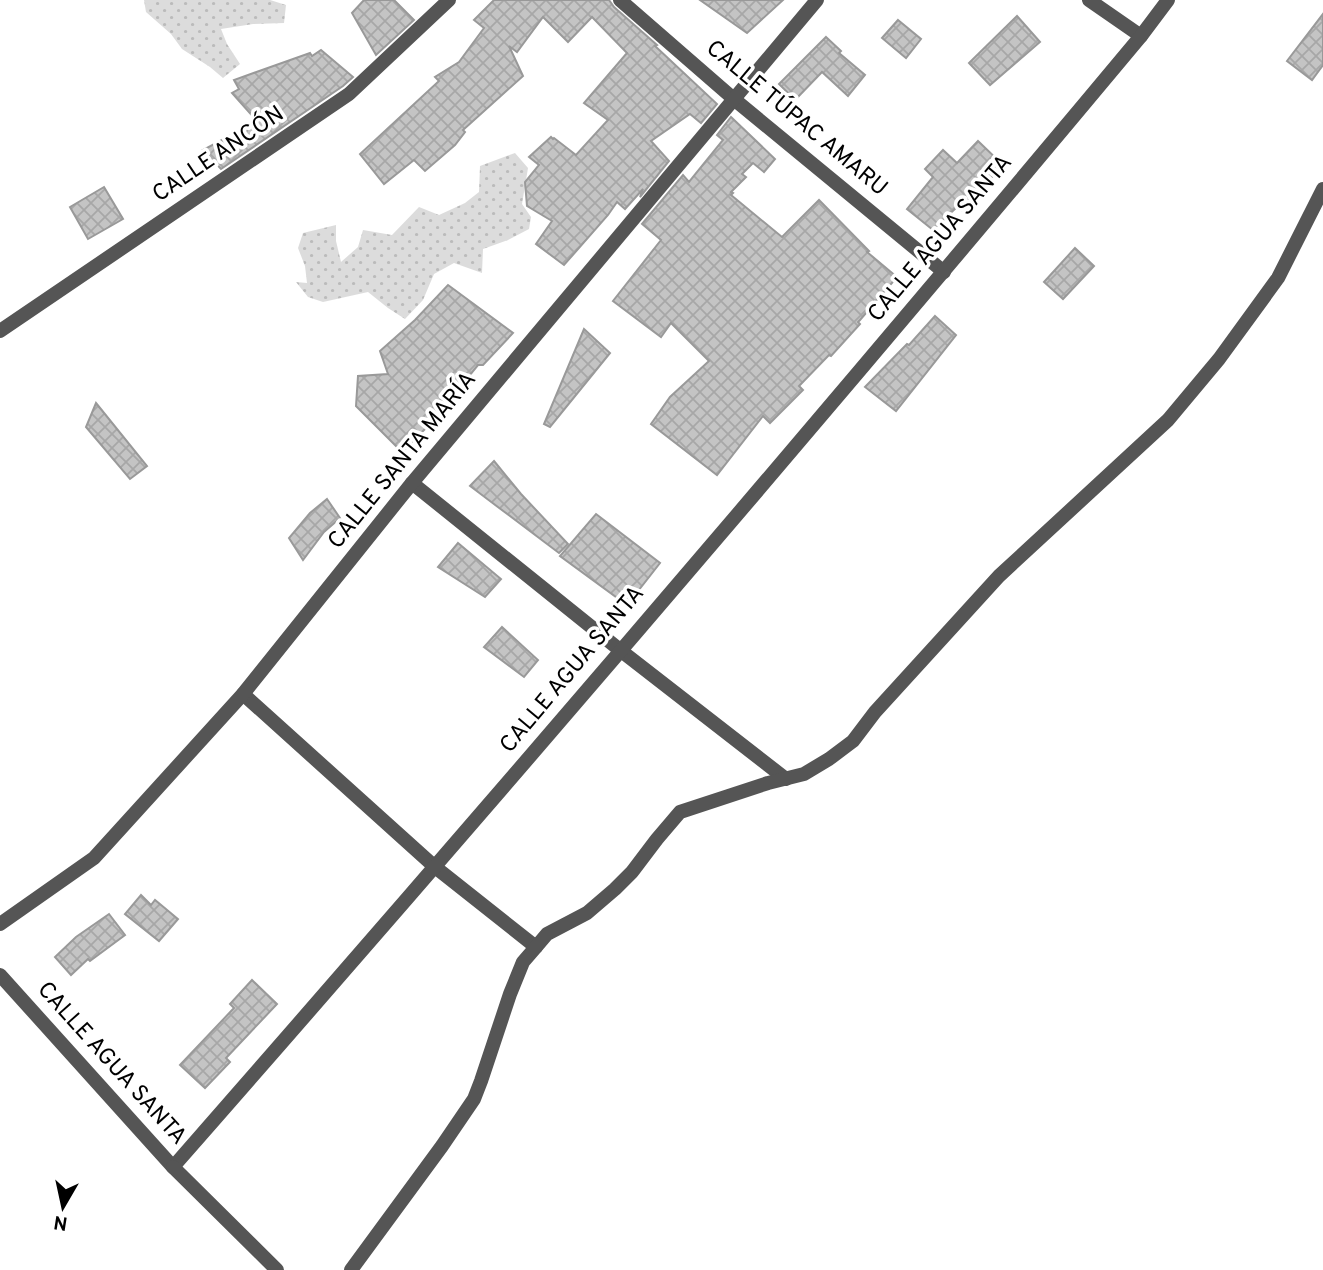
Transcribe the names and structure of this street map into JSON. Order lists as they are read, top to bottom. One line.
{"streets":{"street":["CALLE TÚPAC AMARU","CALLE ANCÓN","CALLE AGUA SANTA","CALLE SANTA MARÍA"]},"crossings":[["CALLE TÚPAC AMARU","CALLE AGUA SANTA"],["CALLE TÚPAC AMARU","CALLE SANTA MARÍA"]],"north":"bottom"}
